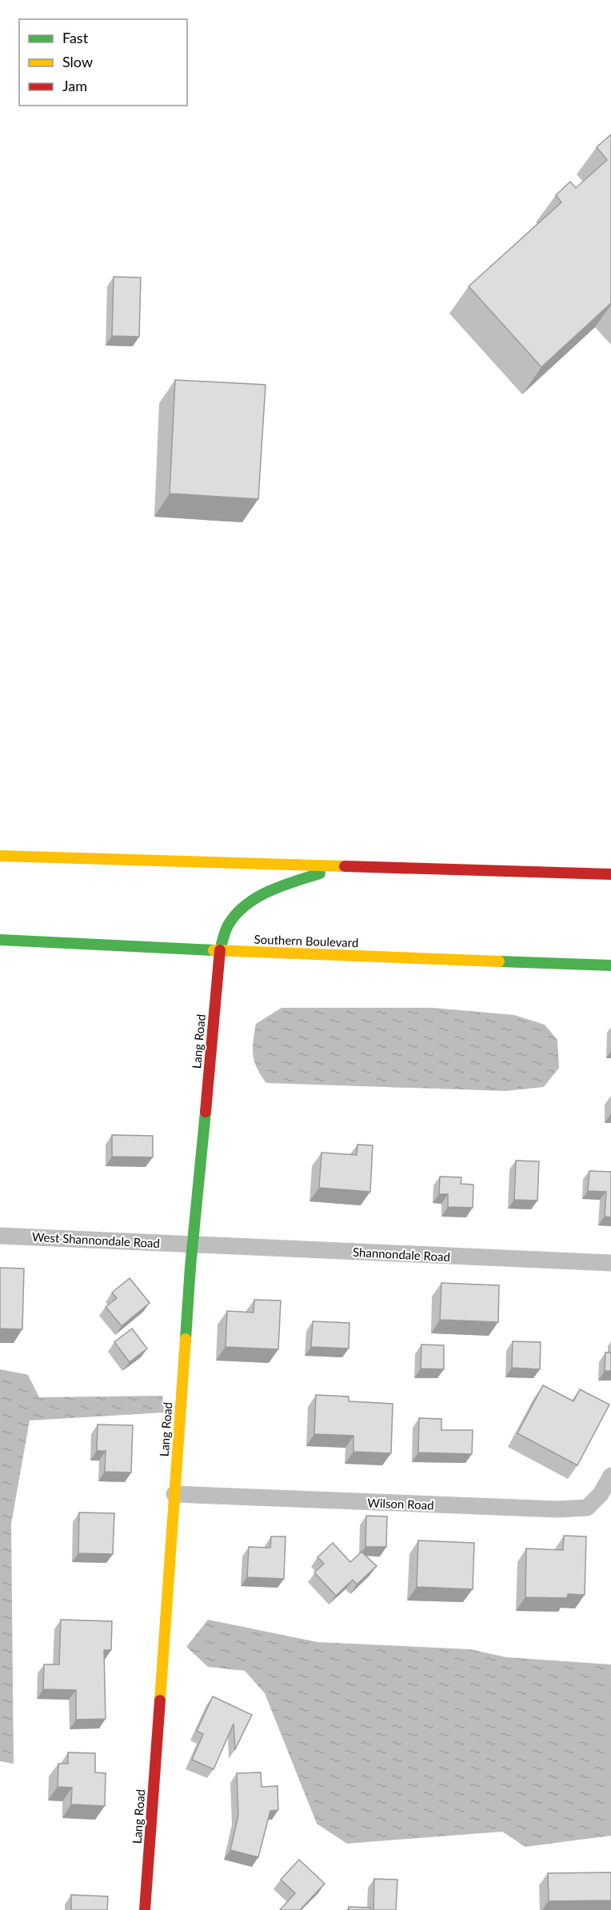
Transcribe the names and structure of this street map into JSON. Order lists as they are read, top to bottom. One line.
{"streets":{"main road":["Southern Boulevard","Lang Road"],"street":["West Shannondale Road","Shannondale Road","Wilson Road"]},"crossings":[["Southern Boulevard","Lang Road"],["Lang Road","West Shannondale Road"],["Lang Road","Shannondale Road"],["Lang Road","Wilson Road"],["West Shannondale Road","Shannondale Road"]],"legend":["Fast","Slow","Jam"]}
